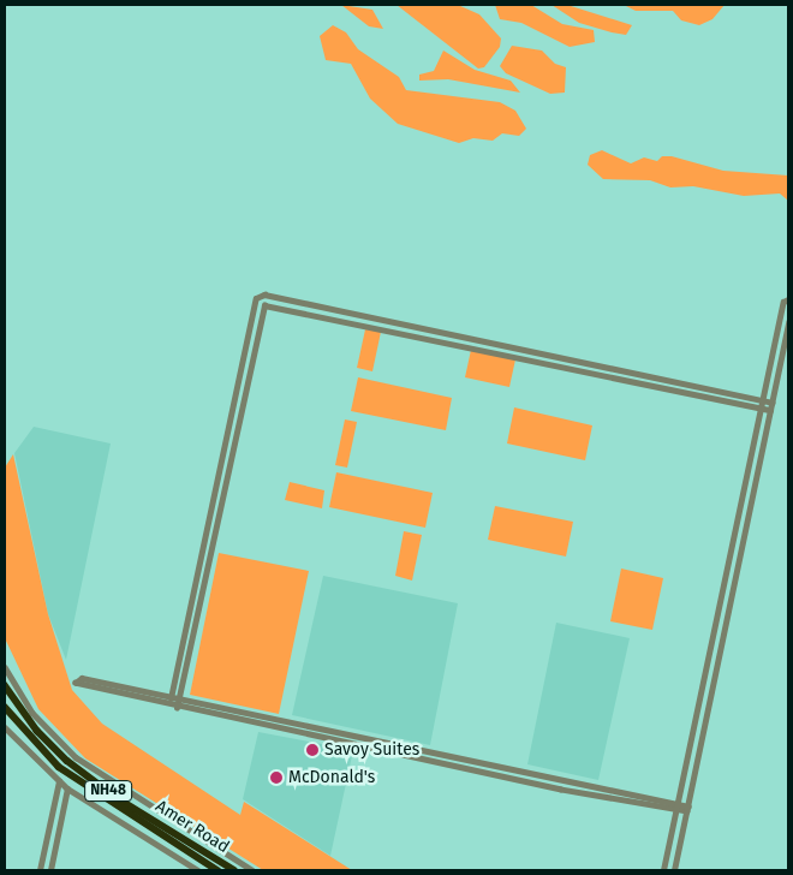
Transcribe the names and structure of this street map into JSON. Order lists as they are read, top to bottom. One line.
{"streets":{"highway":["NH48","Amer Road"]},"places":["Savoy Suites","McDonald's"]}
